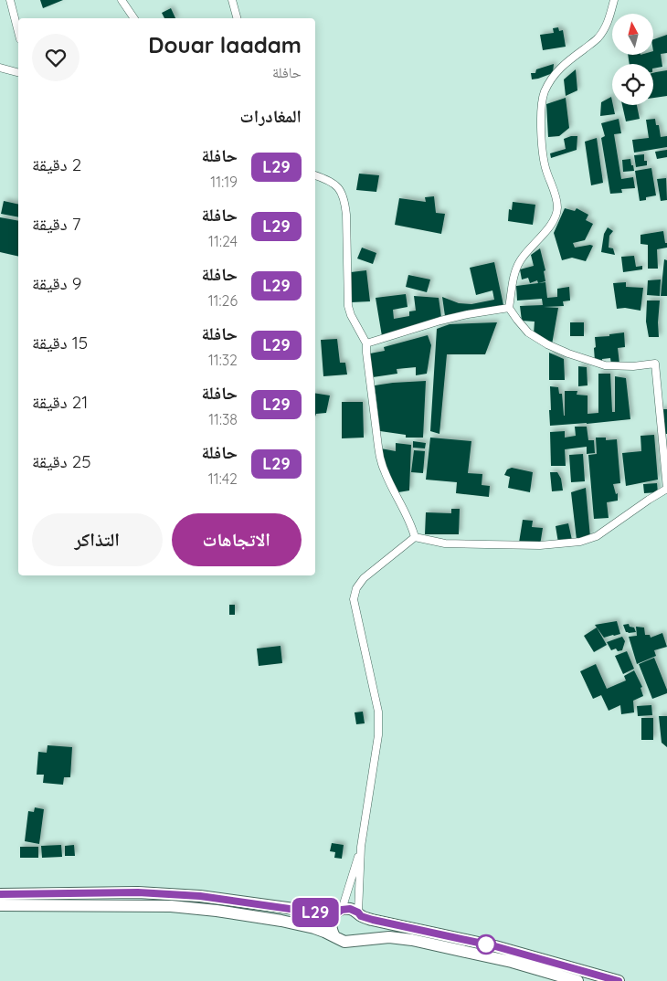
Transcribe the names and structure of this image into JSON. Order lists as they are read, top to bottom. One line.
{"lines":["bus line L29"],"north":"top","page":{"on_map":"L29","heading":[["Douar laadam","حافلة"],"المغادرات"],"list":[{"mark":"L29","name":"حافلة","note":"11:19","value":"2 دقيقة"},{"mark":"L29","name":"حافلة","note":"11:24","value":"7 دقيقة"},{"mark":"L29","name":"حافلة","note":"11:26","value":"9 دقيقة"},{"mark":"L29","name":"حافلة","note":"11:32","value":"15 دقيقة"},{"mark":"L29","name":"حافلة","note":"11:38","value":"21 دقيقة"},{"mark":"L29","name":"حافلة","note":"11:42","value":"25 دقيقة"}],"buttons":["الاتجاهات","التذاكر"]}}
